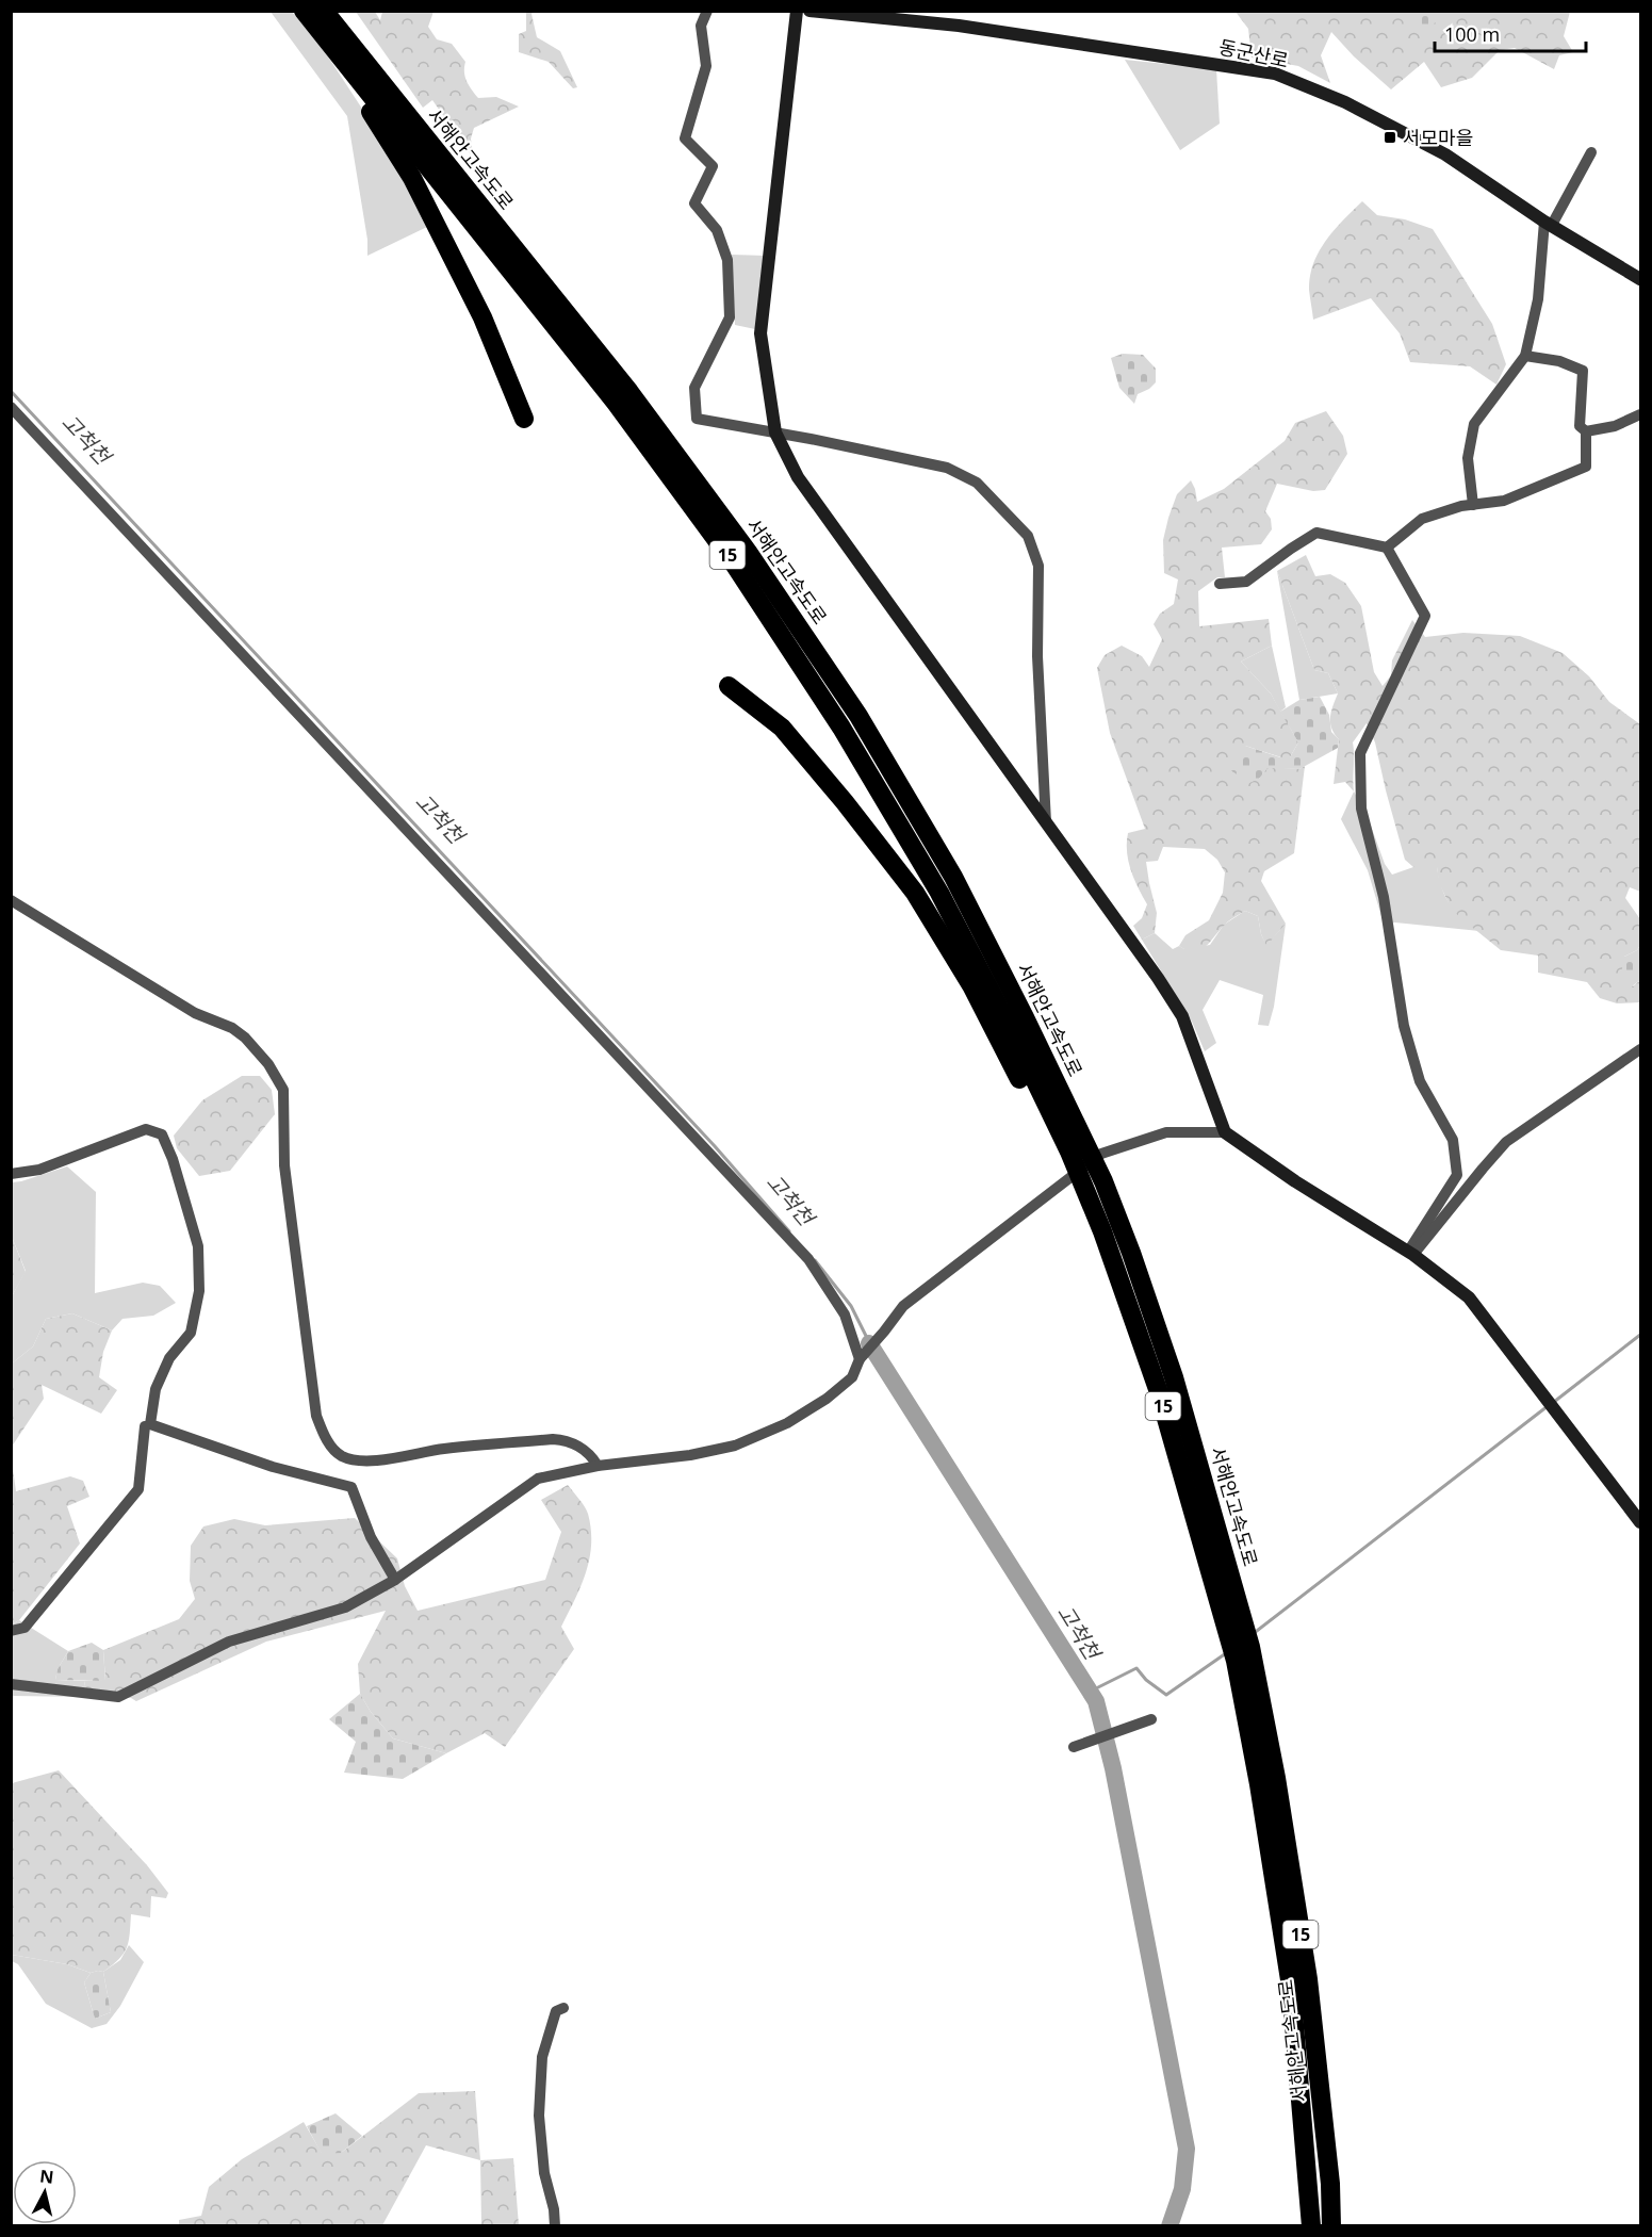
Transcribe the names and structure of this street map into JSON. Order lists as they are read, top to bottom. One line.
{"streets":{"highway":["서해안고속도로","15"],"street":["동군산로"]},"water":["고척천"],"places":{"transit":["서모마을"]},"scale_bar":"100 m","north":"top"}
